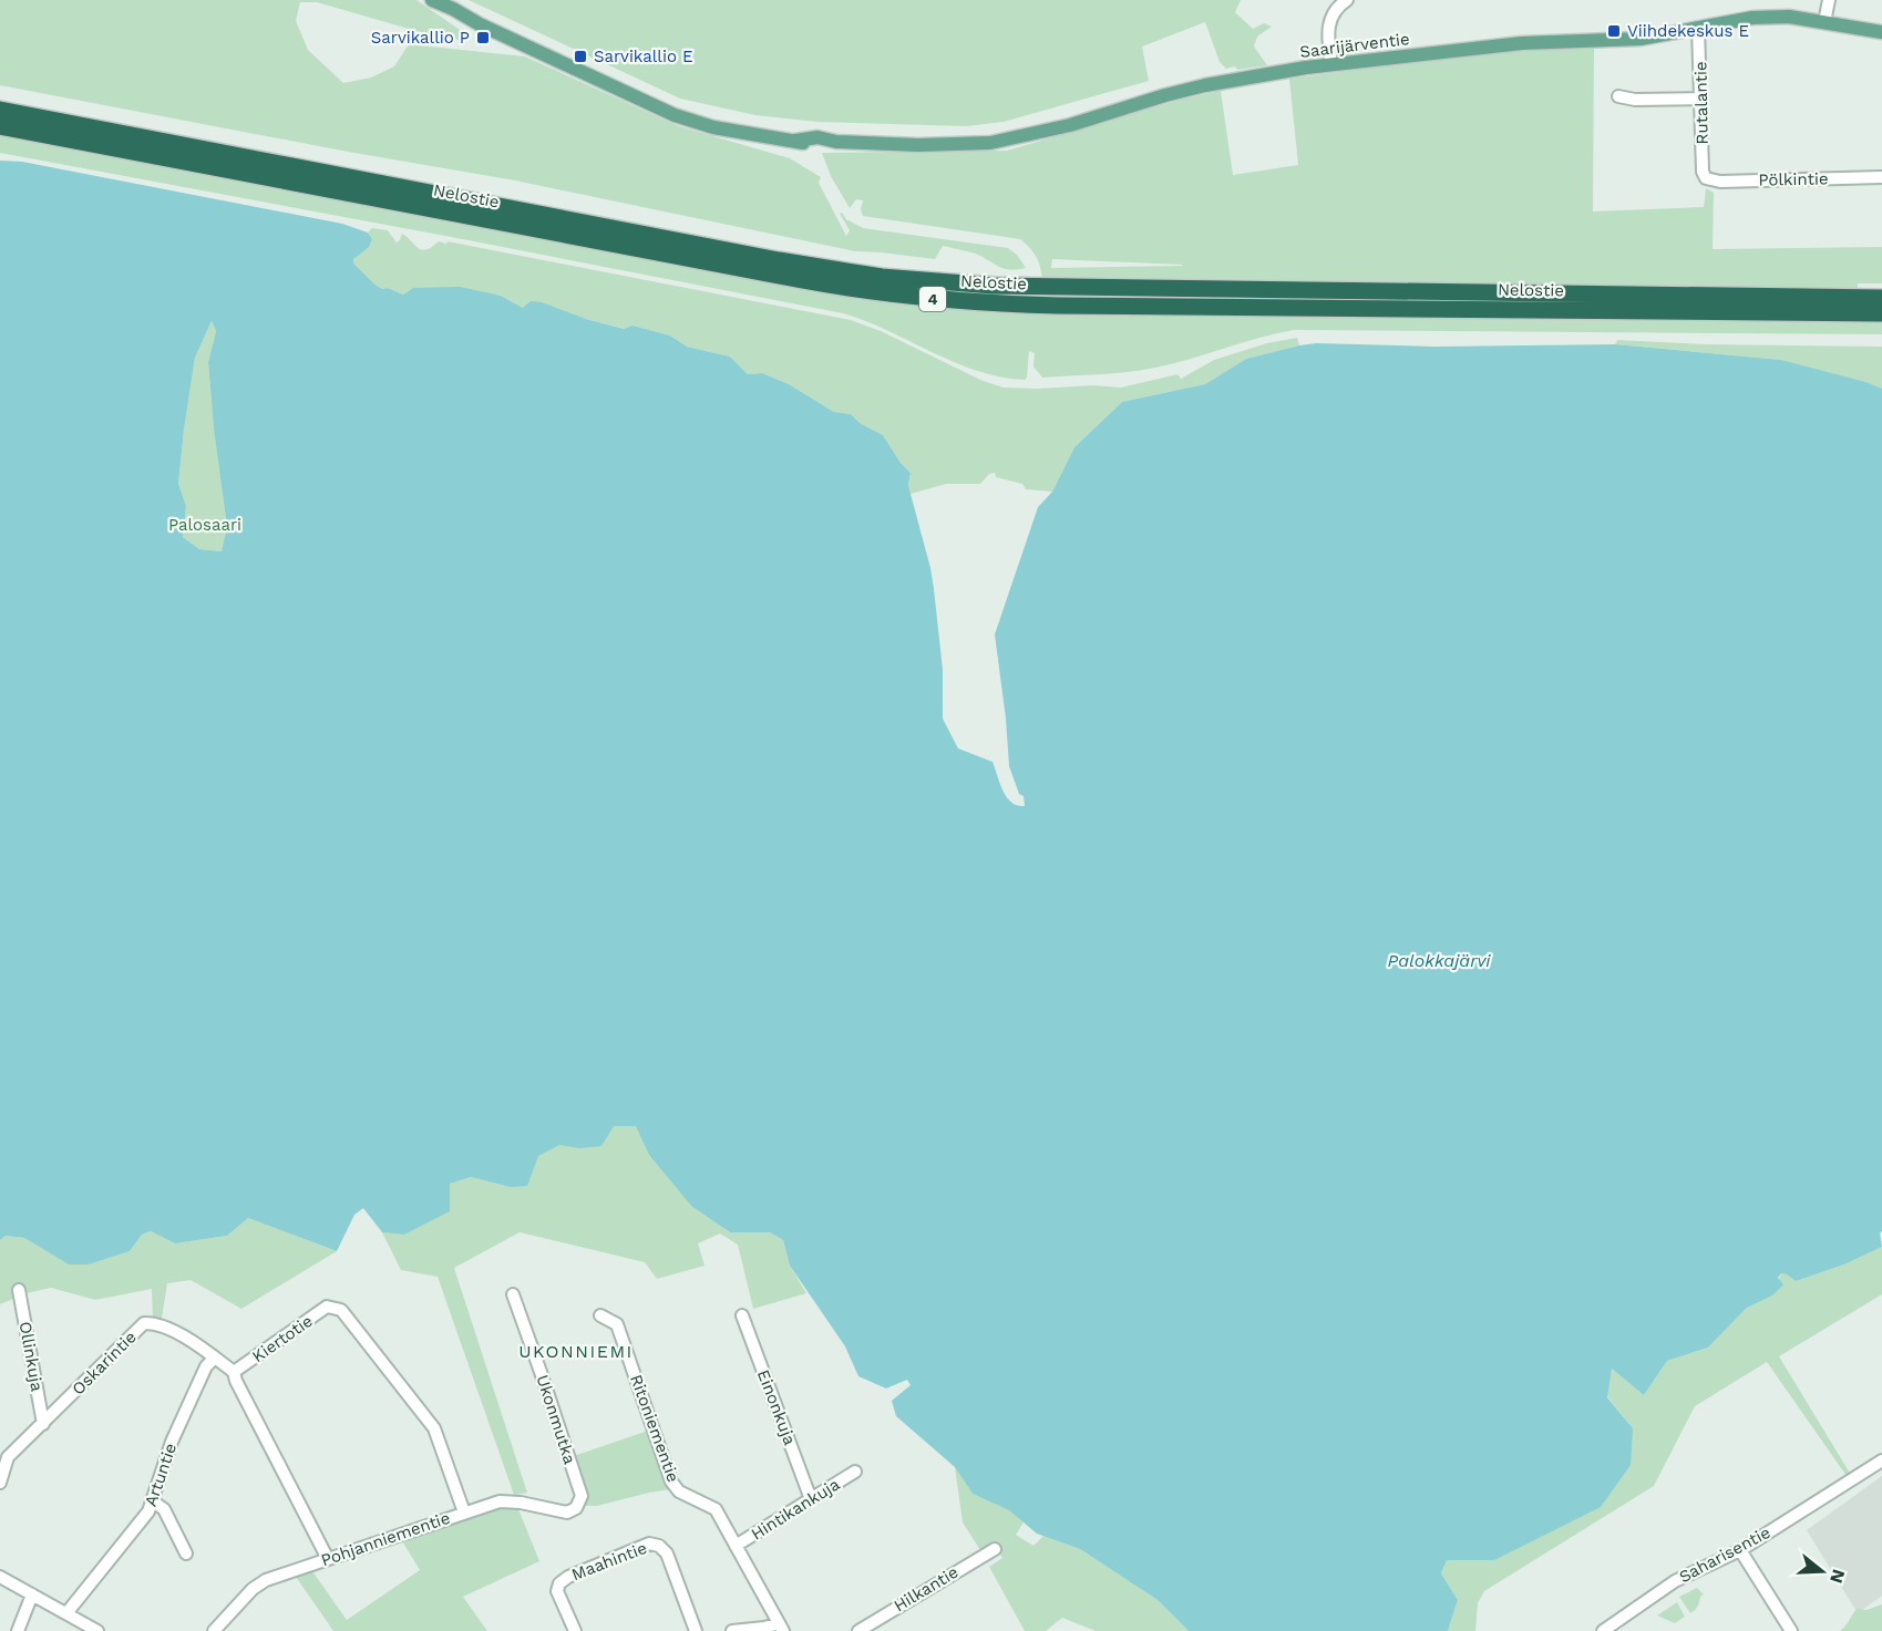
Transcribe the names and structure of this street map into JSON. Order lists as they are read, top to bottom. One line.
{"streets":{"highway":["Nelostie","4"],"main road":["Saarijärventie"],"street":["Rutalantie","Pölkintie","Kiertotie","Ollinkuja","Oskarintie","Einonkuja","Ukonmutka","Ritoniementie","Artuntie","Hintikankuja","Pohjanniementie","Saharisentie","Maahintie","Hilkantie"]},"crossings":[["Saarijärventie","Rutalantie"],["Rutalantie","Pölkintie"],["Kiertotie","Oskarintie"],["Kiertotie","Pohjanniementie"],["Ollinkuja","Oskarintie"],["Oskarintie","Artuntie"],["Einonkuja","Hintikankuja"],["Ukonmutka","Pohjanniementie"],["Ritoniementie","Hintikankuja"]],"districts":["UKONNIEMI"],"water":["Palokkajärvi"],"parks":["Palosaari"],"places":{"transit":["Viihdekeskus E","Sarvikallio P","Sarvikallio E"]},"north":"right"}
